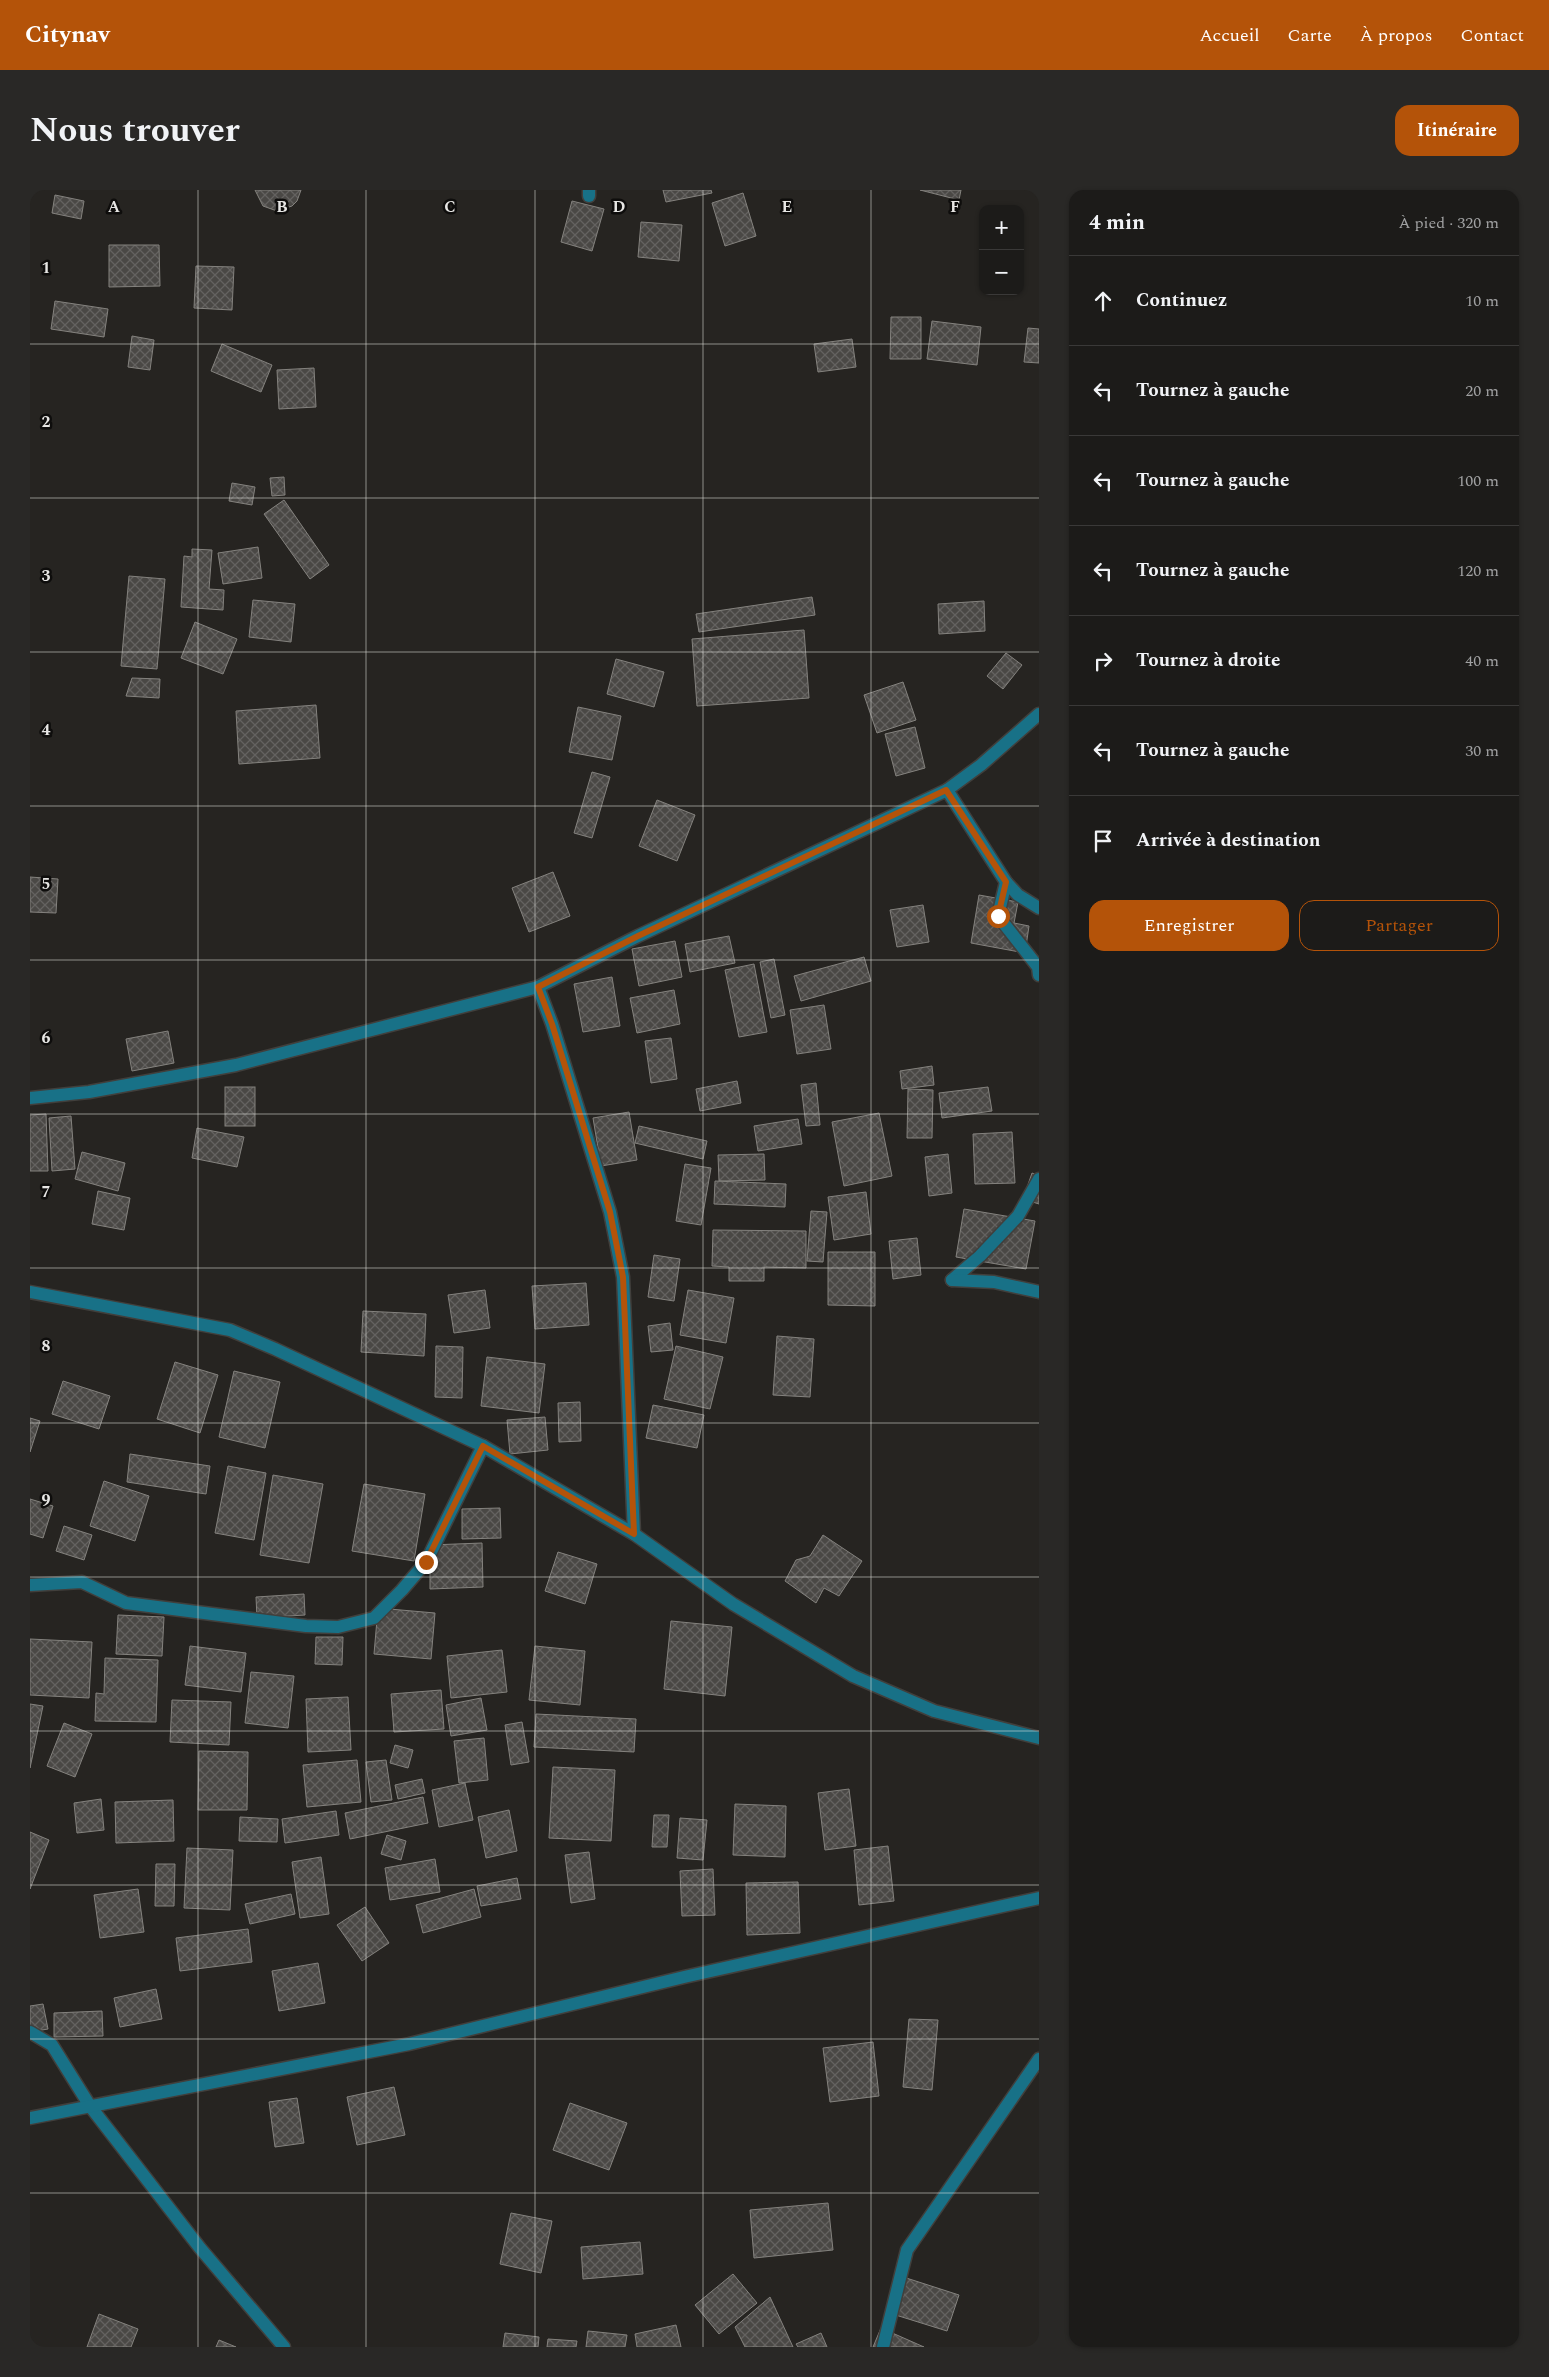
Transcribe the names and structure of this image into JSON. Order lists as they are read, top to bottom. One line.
{"page":{"header":"Citynav","nav":["Accueil","Carte","À propos","Contact"],"title":"Nous trouver","buttons":["Itinéraire",["Enregistrer","Partager"]],"heading":["4 min","À pied · 320 m"],"map_buttons":["+","−"],"list":[["Continuez","10 m"],["Tournez à gauche","20 m"],["Tournez à gauche","100 m"],["Tournez à gauche","120 m"],["Tournez à droite","40 m"],["Tournez à gauche","30 m"],"Arrivée à destination"]},"grid":{"columns":["A","B","C","D","E","F"],"rows":["1","2","3","4","5","6","7","8","9"]}}
